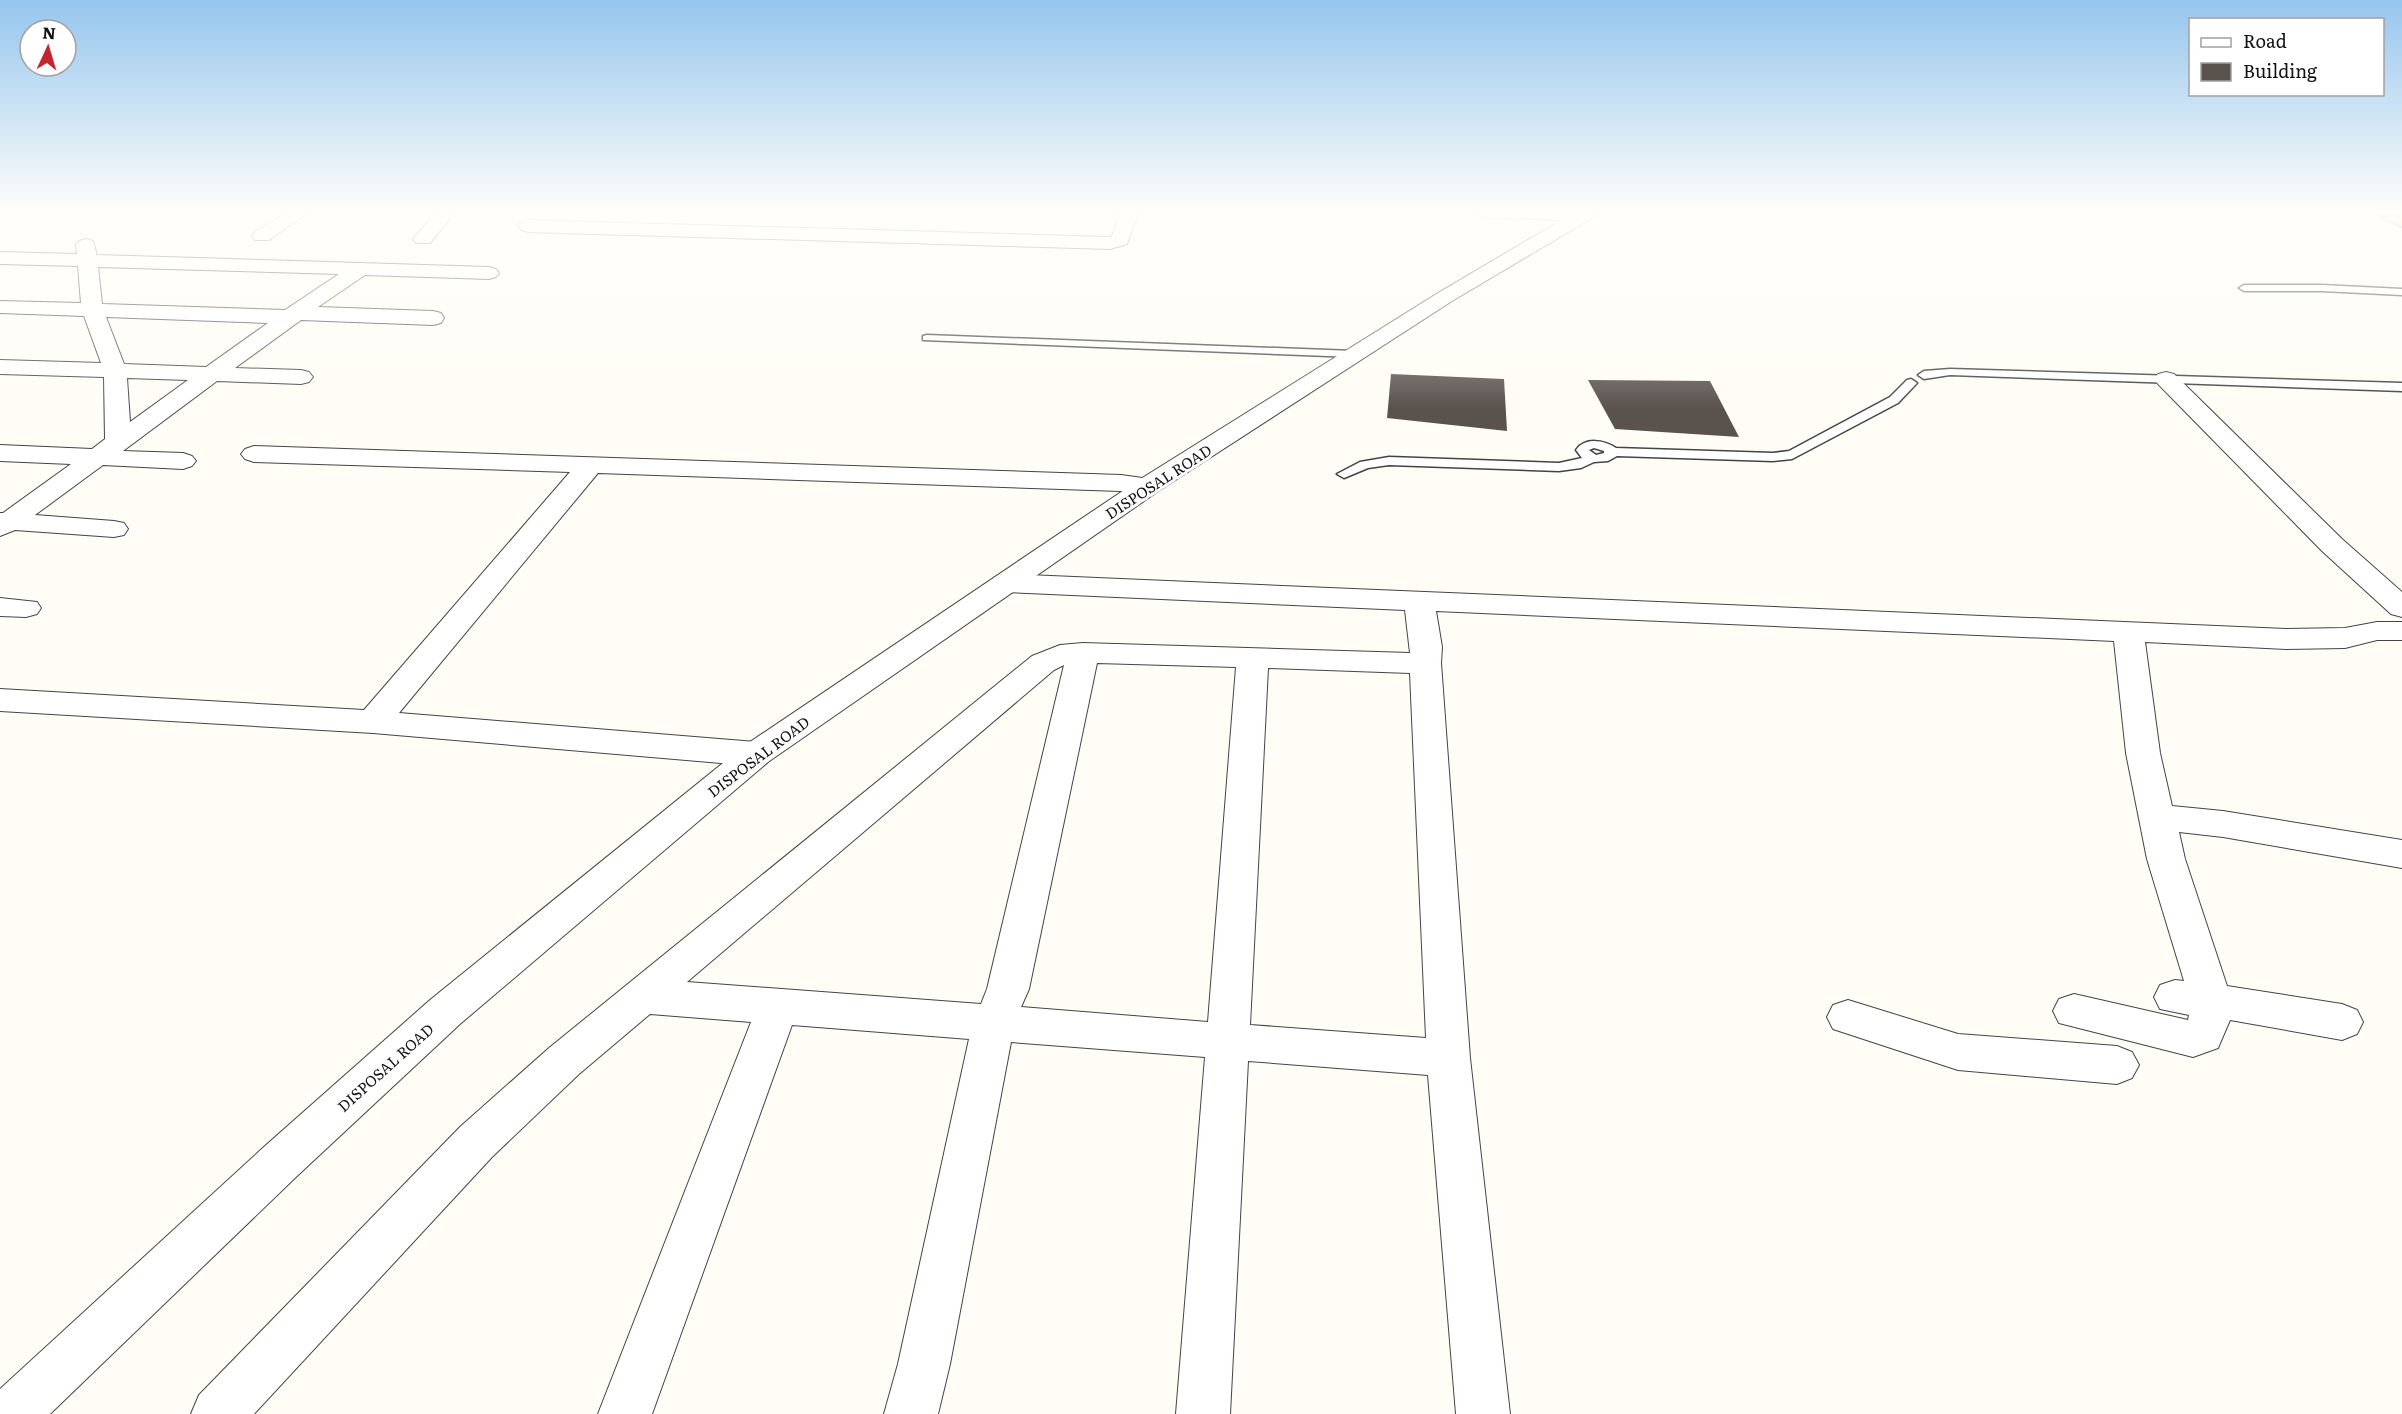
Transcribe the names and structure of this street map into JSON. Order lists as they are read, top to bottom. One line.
{"streets":{"street":["DISPOSAL ROAD"]},"legend":["Road","Building"],"north":"top"}
